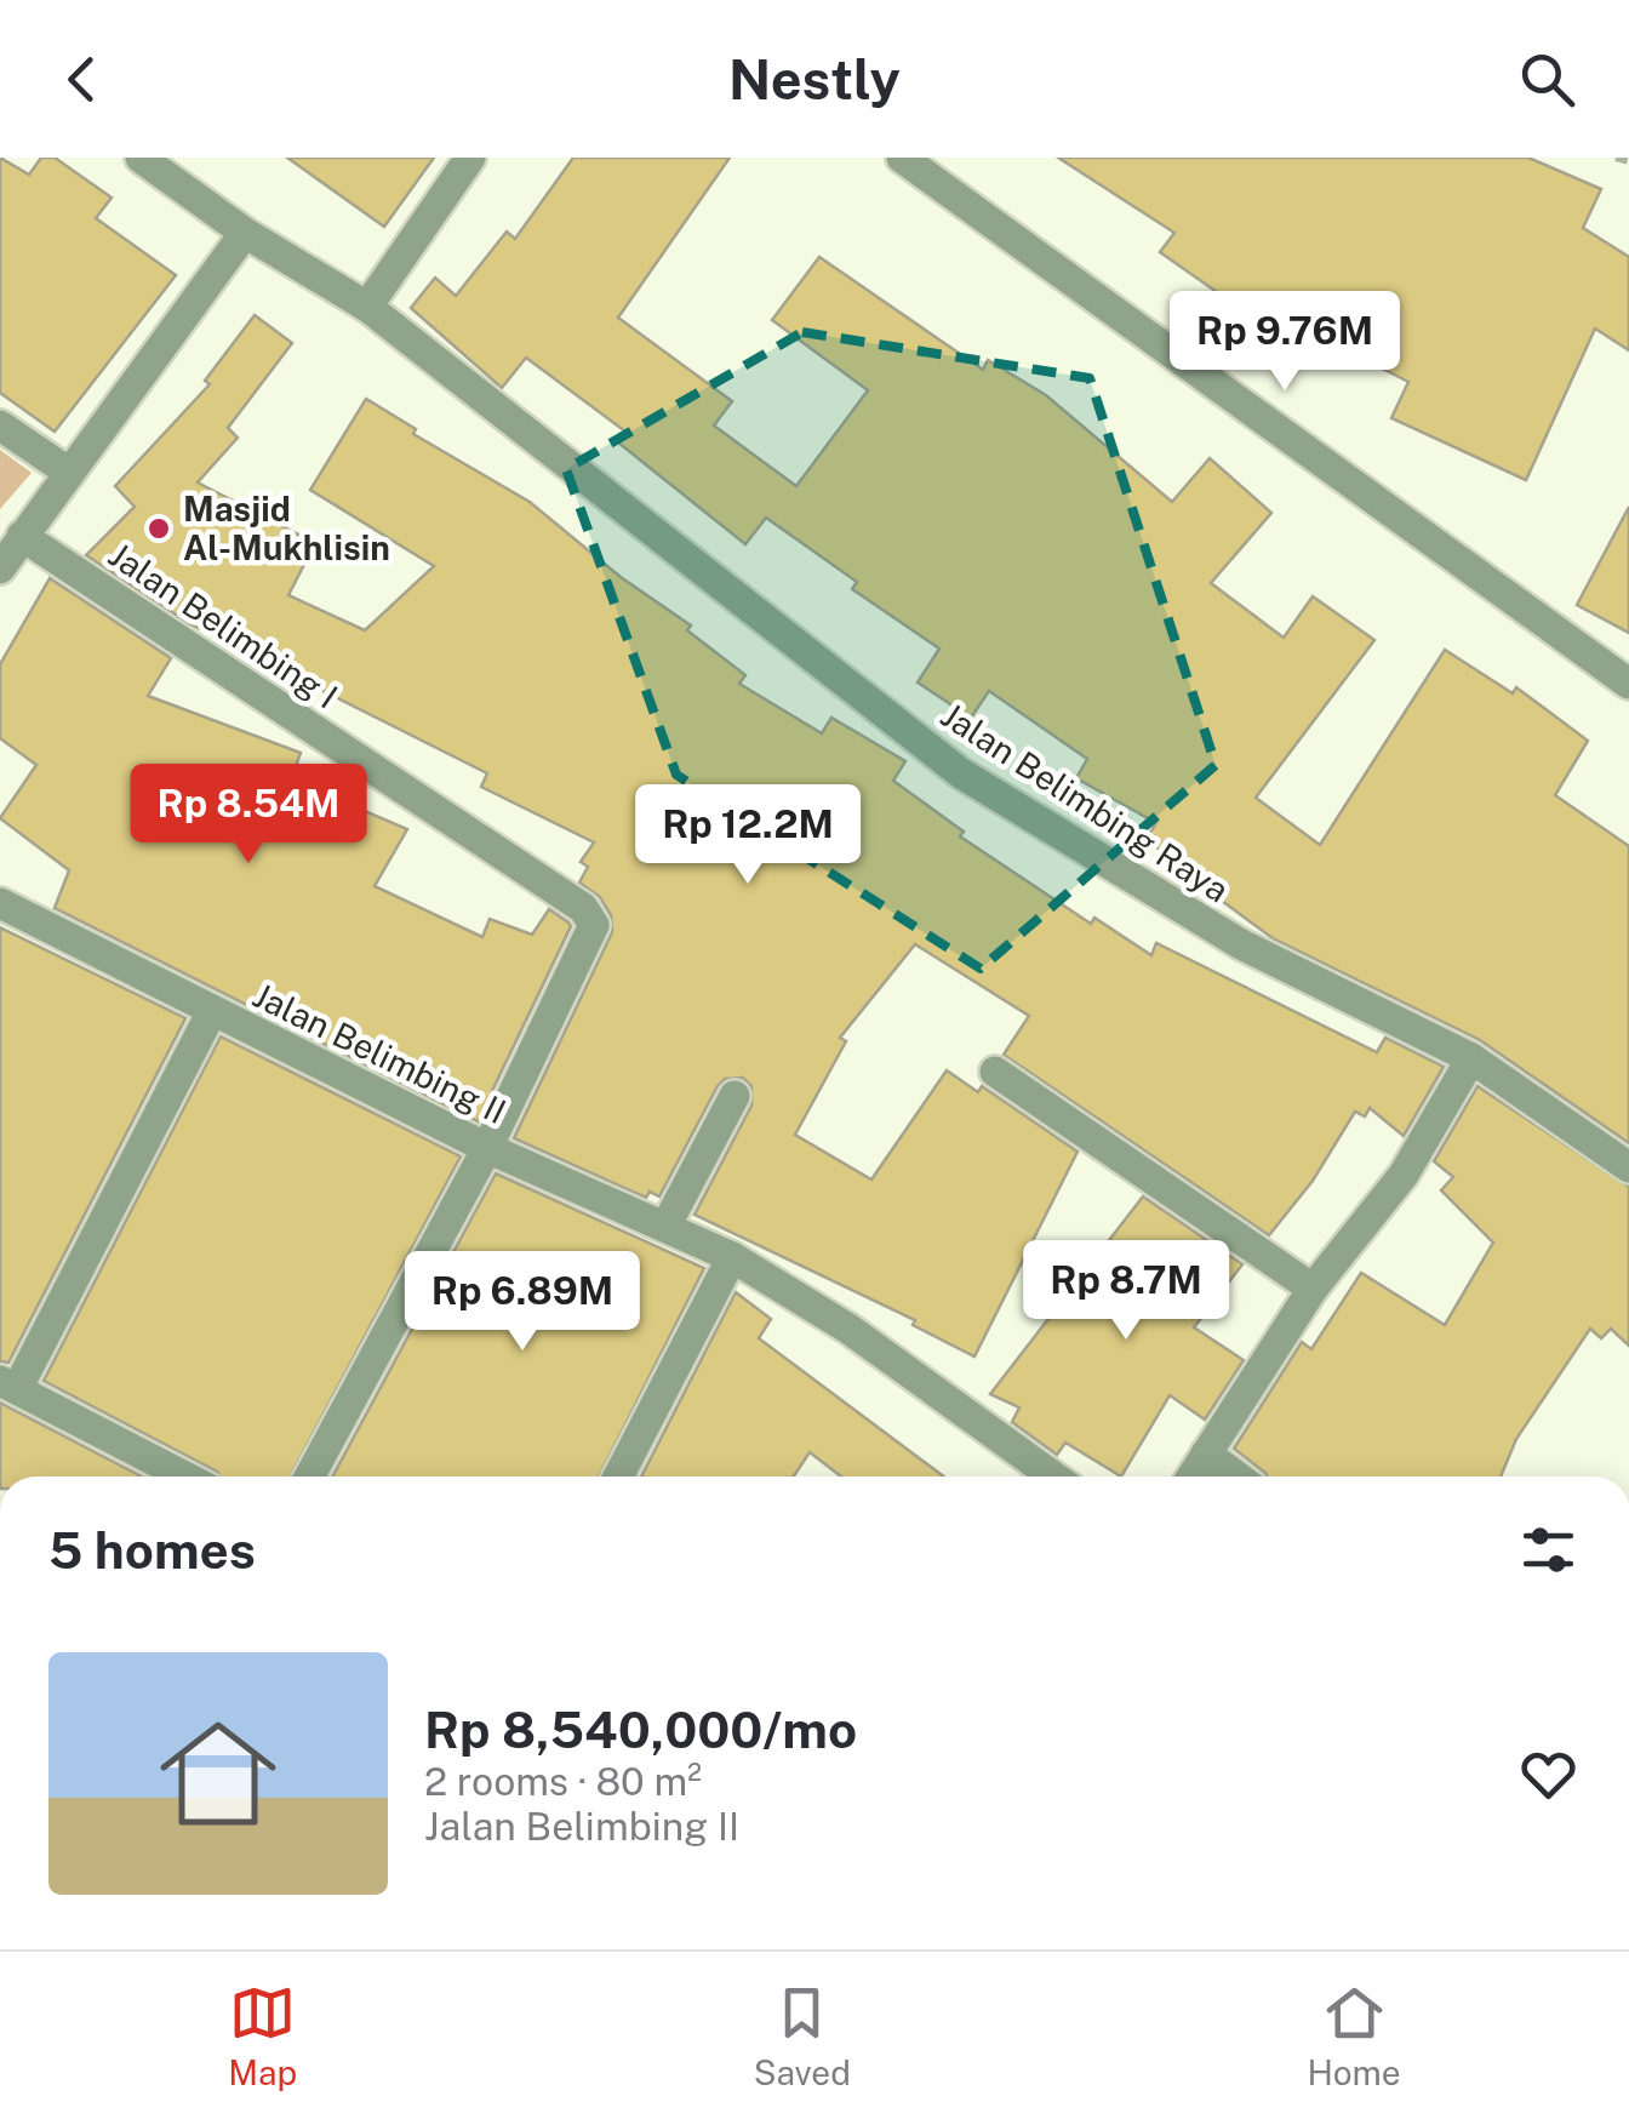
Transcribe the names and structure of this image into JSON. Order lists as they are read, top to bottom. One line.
{"streets":{"street":["Jalan Belimbing I","Jalan Belimbing Raya","Jalan Belimbing II"]},"crossings":[["Jalan Belimbing I","Jalan Belimbing II"]],"places":["Masjid Al-Mukhlisin"],"page":{"header":"Nestly","price":["Rp 9.76M","Rp 8.54M","Rp 12.2M","Rp 8.7M","Rp 6.89M"],"heading":"5 homes","list":[{"name":"Rp 8,540,000/mo","note":"2 rooms · 80 m² · Jalan Belimbing II"}],"tabs":["Map","Saved","Home"]}}
